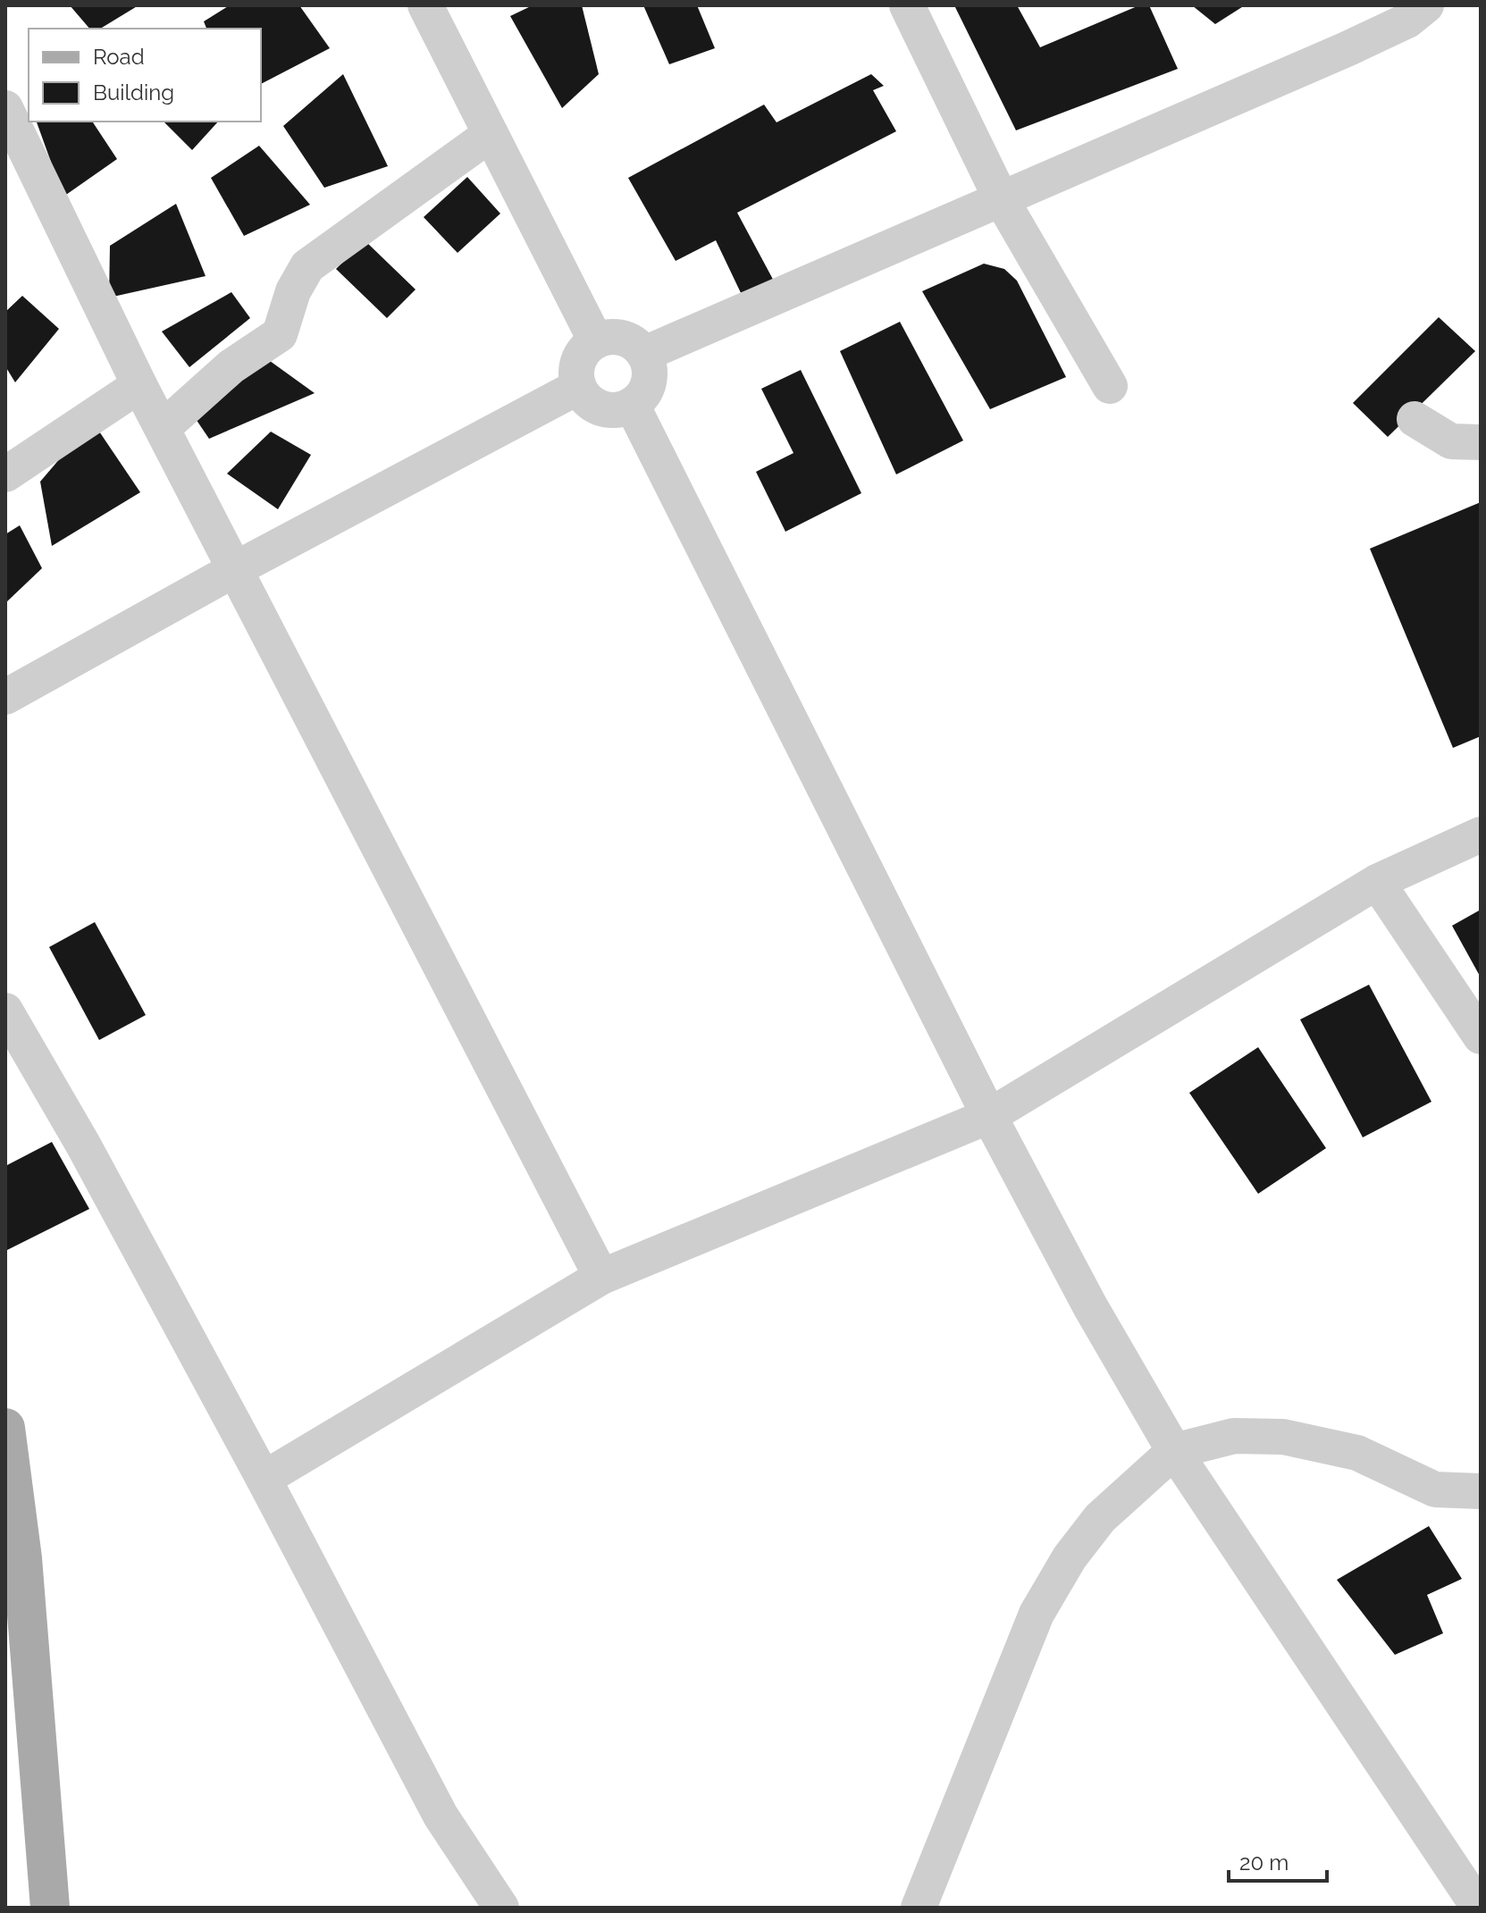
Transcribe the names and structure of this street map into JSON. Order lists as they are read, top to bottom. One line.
{"legend":["Road","Building"],"scale_bar":"20 m"}
